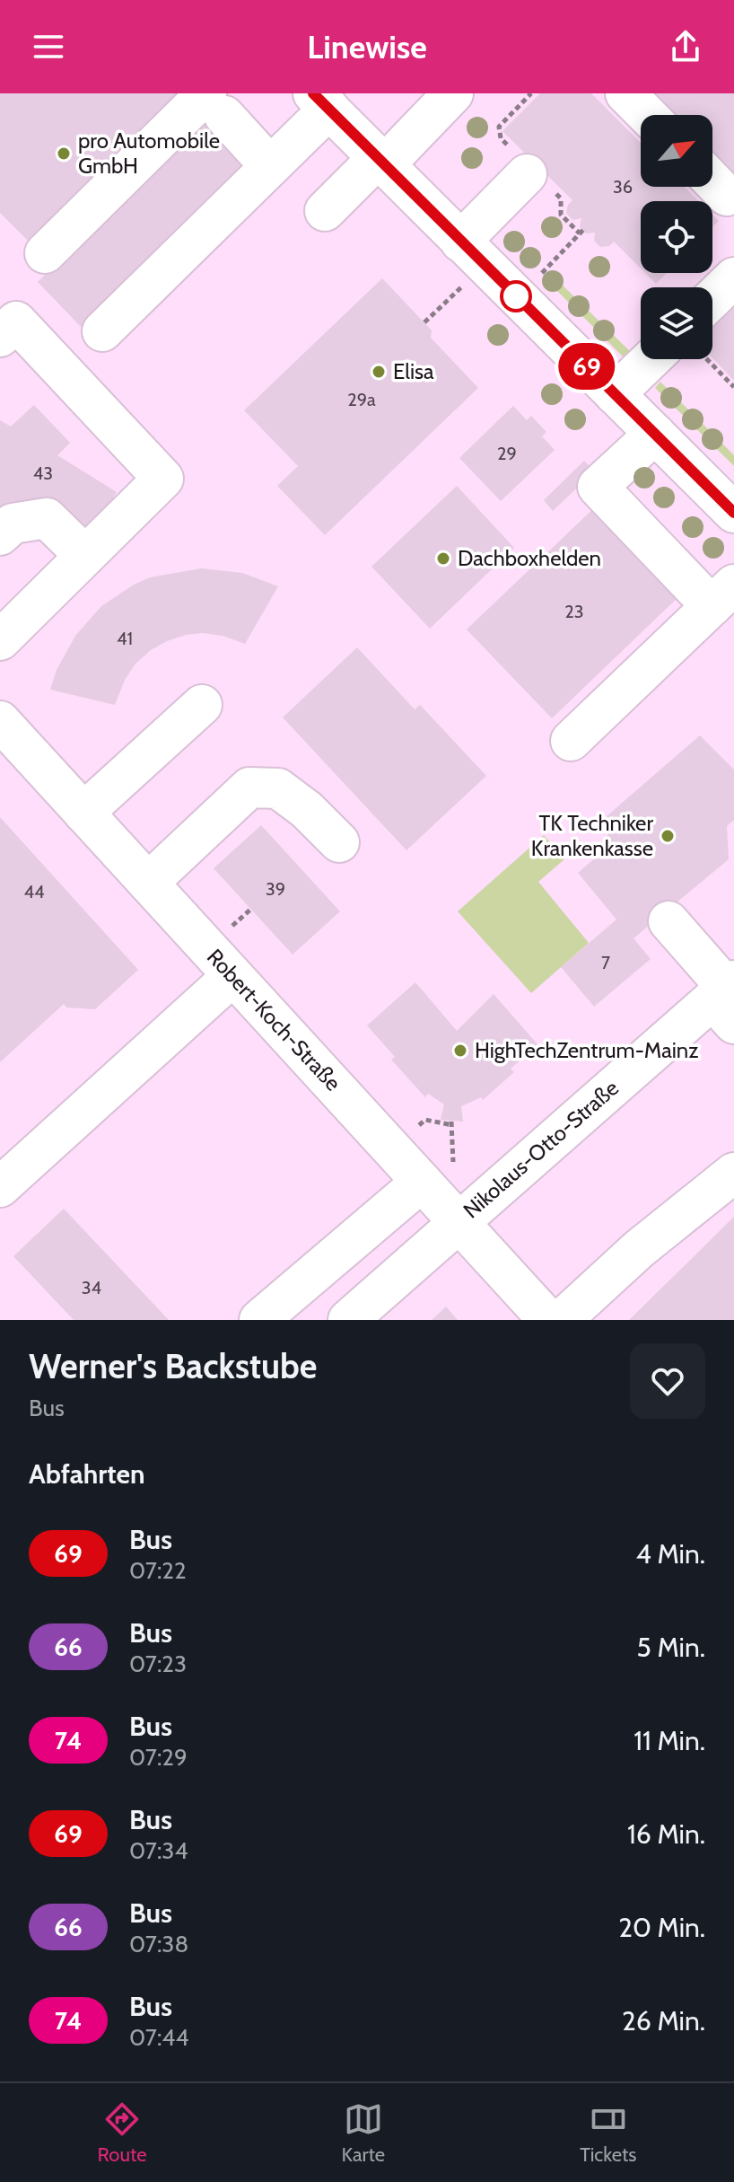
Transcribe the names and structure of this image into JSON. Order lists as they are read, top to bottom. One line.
{"streets":{"street":["Robert-Koch-Straße","Nikolaus-Otto-Straße"]},"crossings":[["Robert-Koch-Straße","Nikolaus-Otto-Straße"]],"places":["pro Automobile GmbH","Elisa","Dachboxhelden","TK Techniker Krankenkasse","HighTechZentrum-Mainz"],"lines":["bus line 69"],"house_numbers":["36","29a","29","43","23","41","39","44","7","34"],"north":"top right","page":{"header":"Linewise","on_map":"69","heading":[["Werner's Backstube","Bus"],"Abfahrten"],"list":[{"mark":"69","name":"Bus","note":"07:22","value":"4 Min."},{"mark":"66","name":"Bus","note":"07:23","value":"5 Min."},{"mark":"74","name":"Bus","note":"07:29","value":"11 Min."},{"mark":"69","name":"Bus","note":"07:34","value":"16 Min."},{"mark":"66","name":"Bus","note":"07:38","value":"20 Min."},{"mark":"74","name":"Bus","note":"07:44","value":"26 Min."}],"tabs":["Route","Karte","Tickets"]}}
